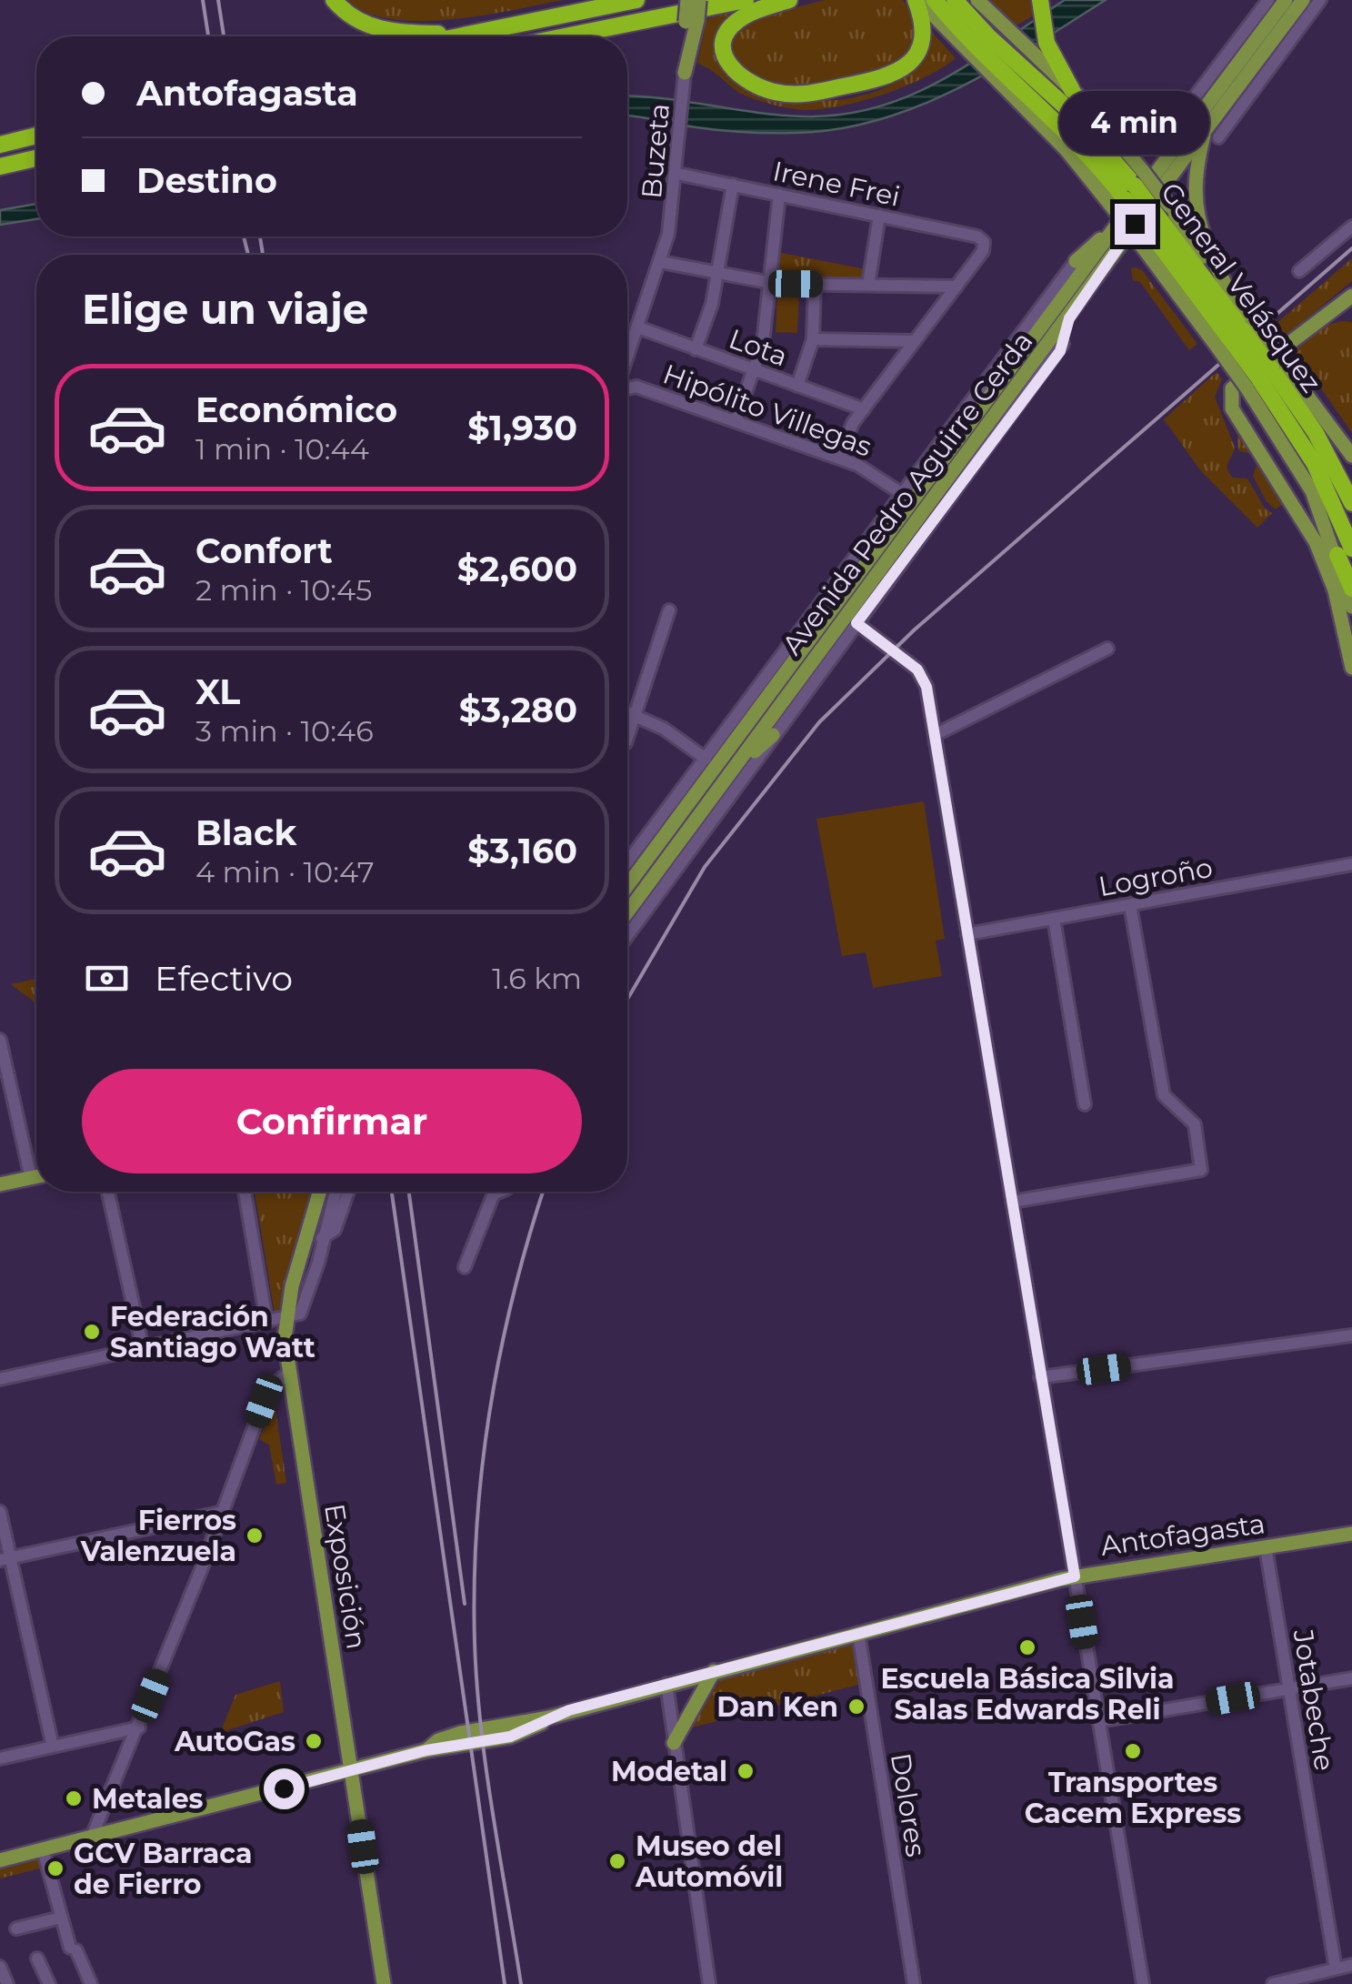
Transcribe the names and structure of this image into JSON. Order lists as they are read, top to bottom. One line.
{"streets":{"highway":["General Velásquez"],"main road":["Avenida Pedro Aguirre Cerda","Antofagasta","Exposición"],"street":["Buzeta","Irene Frei","Lota","Hipólito Villegas","Logroño","Jotabeche","Dolores"]},"crossings":[["Buzeta","Irene Frei"],["Buzeta","Lota"],["Hipólito Villegas","Avenida Pedro Aguirre Cerda"],["Antofagasta","Exposición"],["Antofagasta","Jotabeche"],["Antofagasta","Dolores"]],"places":["Federación Santiago Watt","Fierros Valenzuela","Escuela Básica Silvia Salas Edwards Reli","Dan Ken","AutoGas","Transportes Cacem Express","Modetal","Metales","Museo del Automóvil","GCV Barraca de Fierro"],"page":{"banner":["Antofagasta","Destino"],"bubble":"4 min","heading":"Elige un viaje","list":[{"name":"Económico","note":"1 min · 10:44","value":"$1,930"},{"name":"Confort","note":"2 min · 10:45","value":"$2,600"},{"name":"XL","note":"3 min · 10:46","value":"$3,280"},{"name":"Black","note":"4 min · 10:47","value":"$3,160"}],"pay":["Efectivo","1.6 km"],"buttons":"Confirmar"}}
